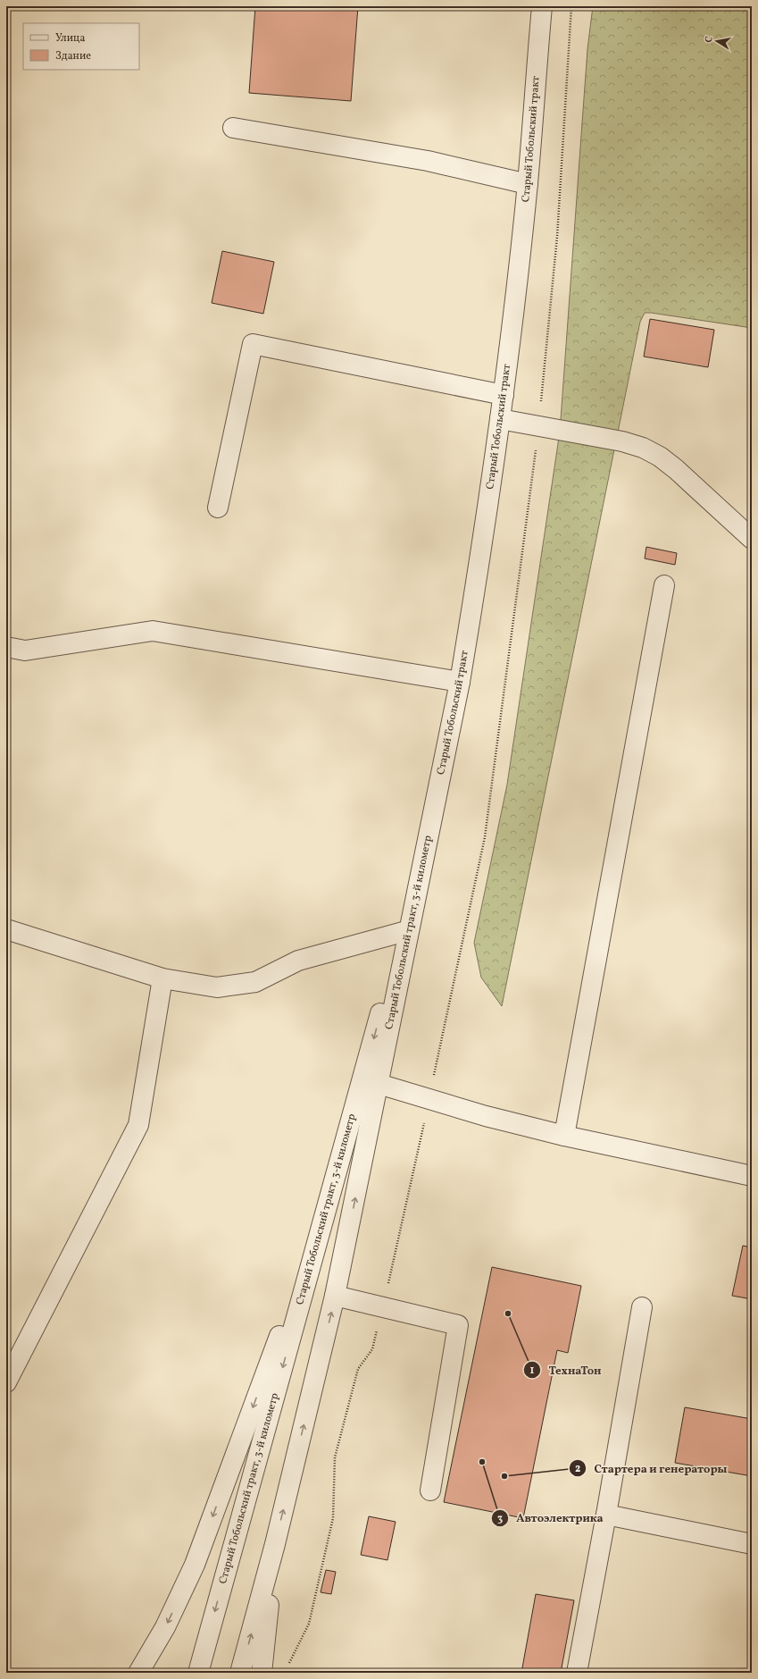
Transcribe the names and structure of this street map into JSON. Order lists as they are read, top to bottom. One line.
{"streets":{"street":["Старый Тобольский тракт","Старый Тобольский тракт, 3-й километр"]},"crossings":[["Старый Тобольский тракт","Старый Тобольский тракт, 3-й километр"]],"places":["ТехнаТон","Автоэлектрика","Стартера и генераторы"],"legend":["Улица","Здание"],"north":"left"}
